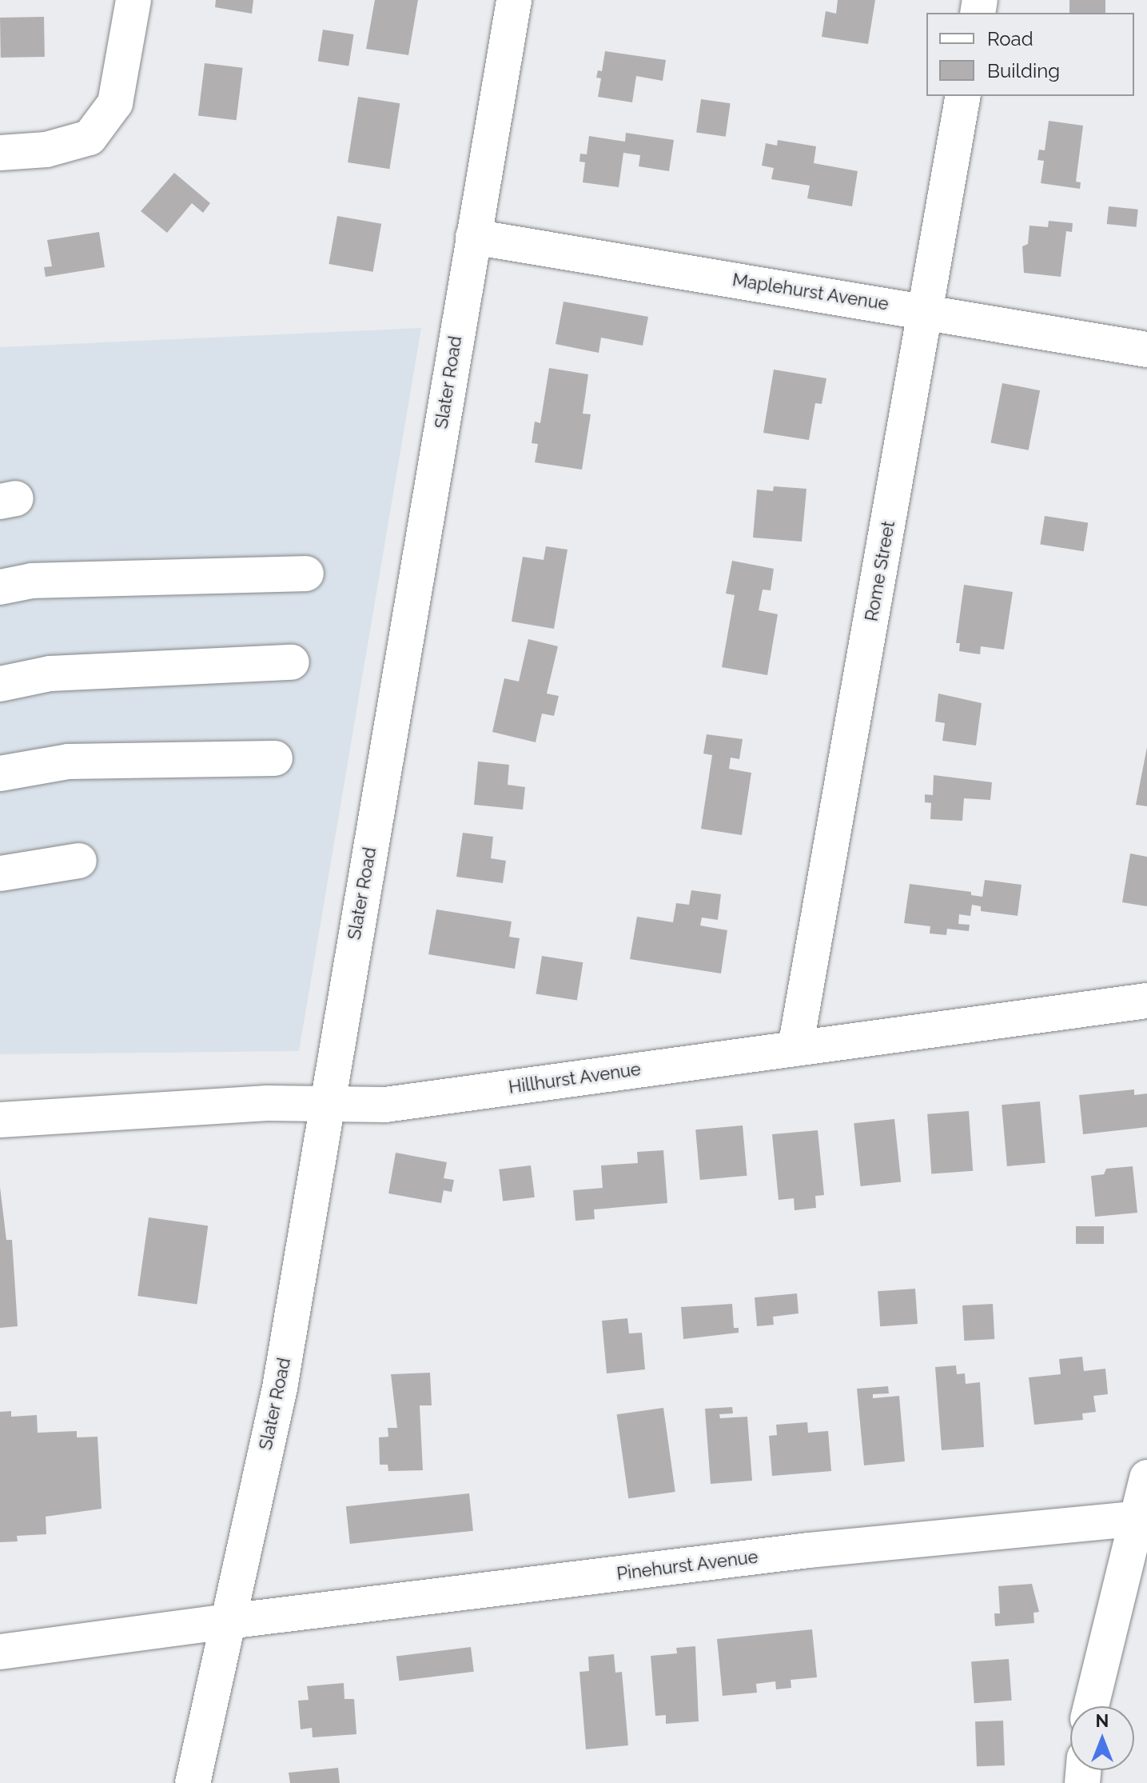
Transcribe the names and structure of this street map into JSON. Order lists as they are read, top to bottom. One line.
{"streets":{"main road":["Maplehurst Avenue","Slater Road","Rome Street","Hillhurst Avenue","Pinehurst Avenue"]},"crossings":[["Maplehurst Avenue","Slater Road"],["Maplehurst Avenue","Rome Street"],["Slater Road","Hillhurst Avenue"],["Slater Road","Pinehurst Avenue"],["Rome Street","Hillhurst Avenue"]],"legend":["Road","Building"],"north":"top"}
